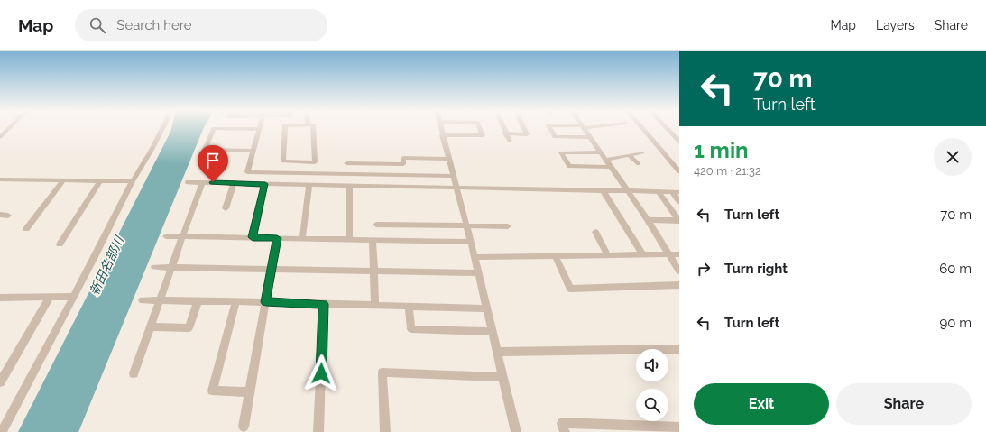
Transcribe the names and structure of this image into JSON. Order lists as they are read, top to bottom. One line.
{"water":["新田名部川"],"page":{"header":"Map","search":"Search here","nav":["Map","Layers","Share"],"turn":["70 m","Turn left"],"heading":["1 min","420 m · 21:32"],"list":[{"name":"Turn left","value":"70 m"},{"name":"Turn right","value":"60 m"},{"name":"Turn left","value":"90 m"}],"buttons":["Exit","Share"]}}
